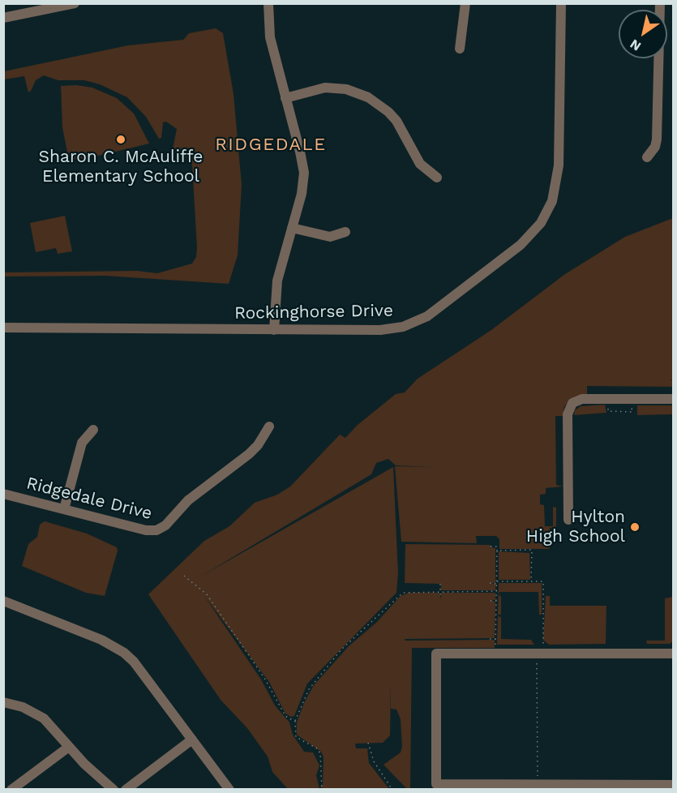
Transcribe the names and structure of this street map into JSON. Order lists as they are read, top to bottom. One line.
{"streets":{"street":["Rockinghorse Drive","Ridgedale Drive"]},"districts":["RIDGEDALE"],"places":["Sharon C. McAuliffe Elementary School","Hylton High School"],"north":"bottom left"}
